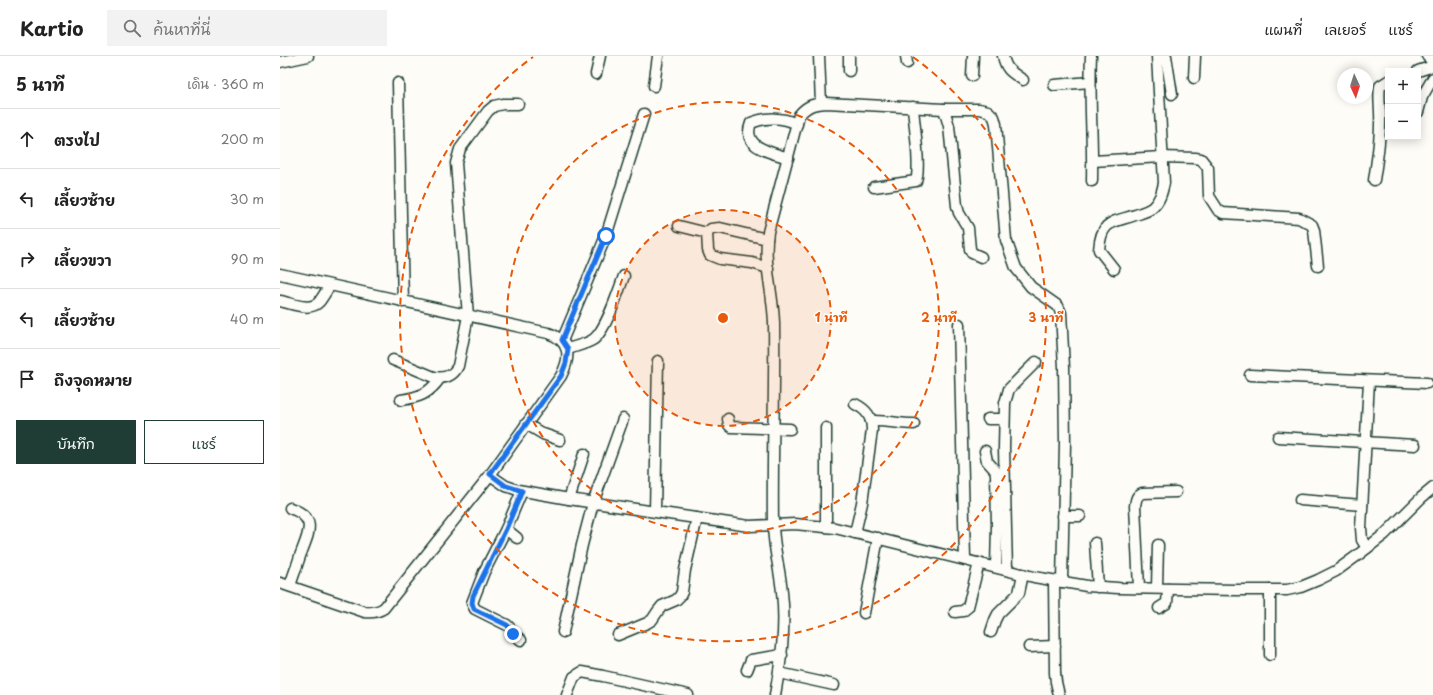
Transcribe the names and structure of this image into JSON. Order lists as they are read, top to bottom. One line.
{"north":"bottom","page":{"header":"Kartio","search":"ค้นหาที่นี่","nav":["แผนที่","เลเยอร์","แชร์"],"heading":["5 นาที","เดิน · 360 m"],"map_buttons":["+","−"],"list":[["ตรงไป","200 m"],["เลี้ยวซ้าย","30 m"],["เลี้ยวขวา","90 m"],["เลี้ยวซ้าย","40 m"],"ถึงจุดหมาย"],"buttons":["บันทึก","แชร์"]},"rings":["1 นาที","2 นาที","3 นาที"]}
